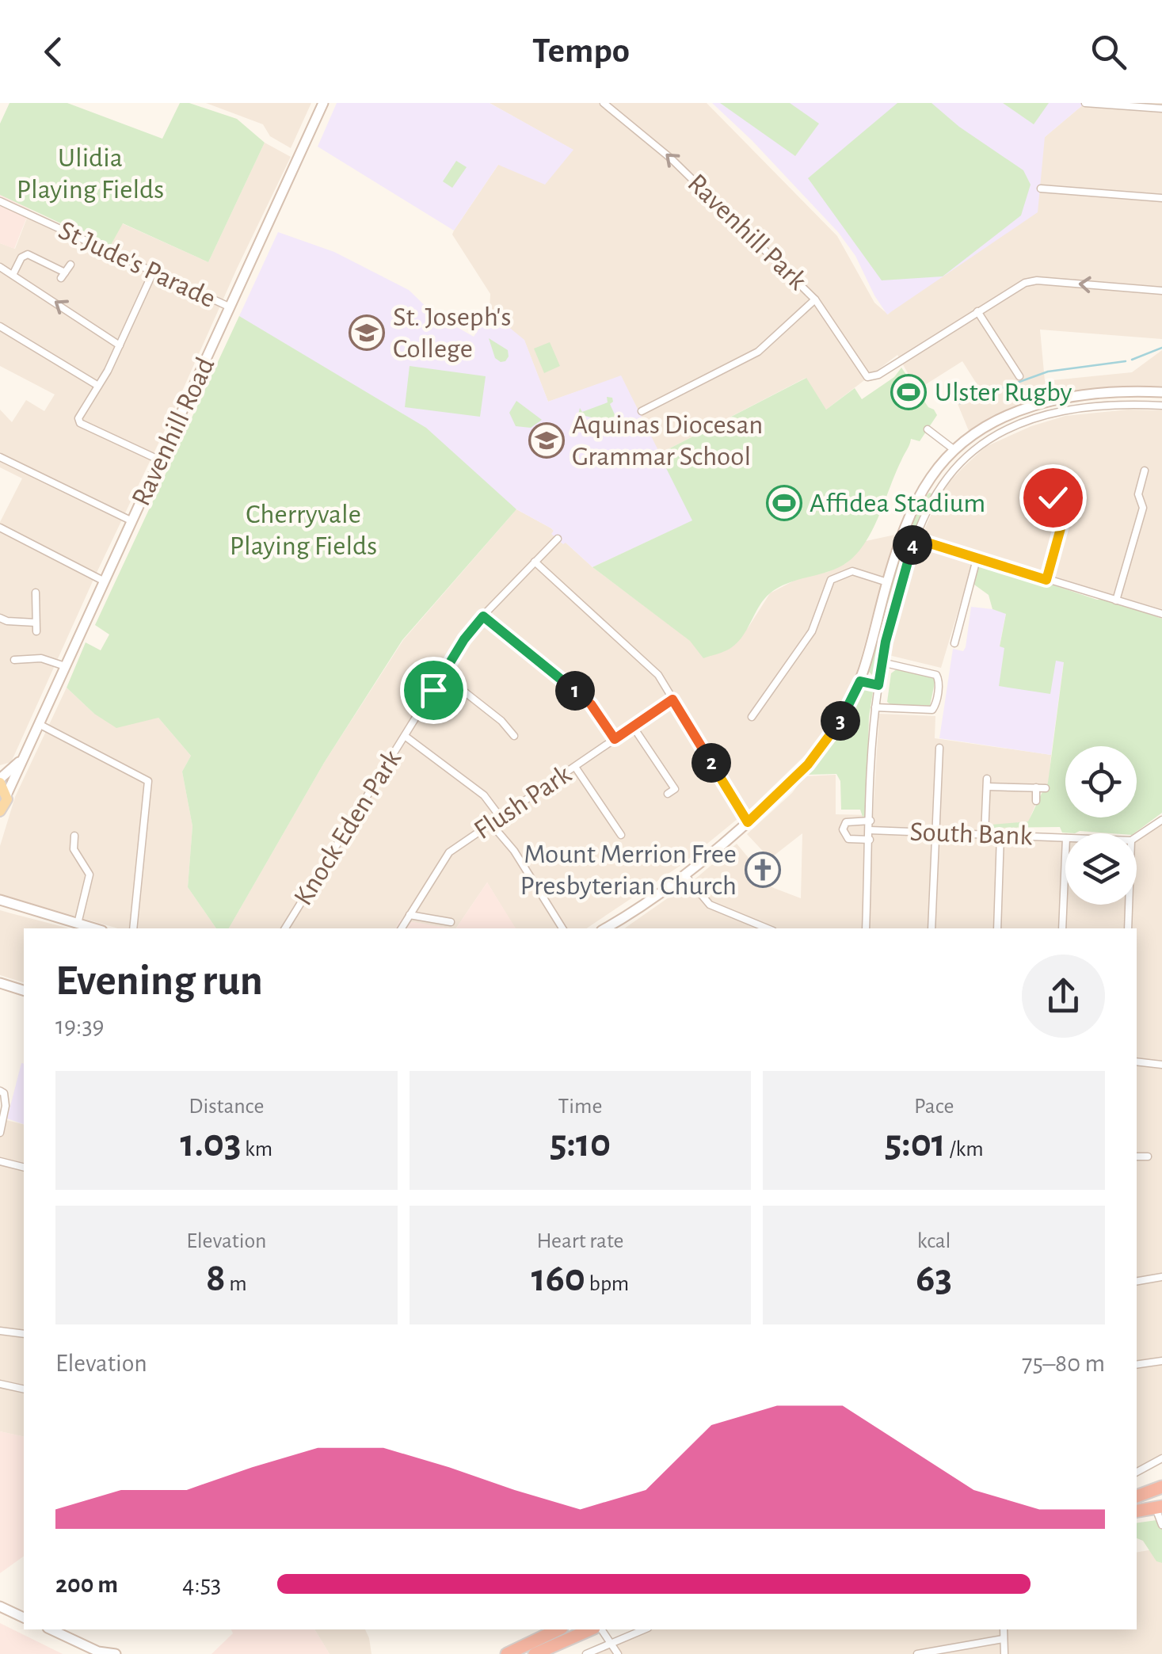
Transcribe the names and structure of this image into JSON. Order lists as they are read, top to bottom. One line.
{"streets":{"street":["Ravenhill Park","St Jude's Parade","Ravenhill Road","Flush Park","Knock Eden Park","South Bank"]},"crossings":[["St Jude's Parade","Ravenhill Road"]],"one_way":["Ravenhill Park"],"parks":["Ulidia Playing Fields","Cherryvale Playing Fields"],"places":{"school or university":["St. Joseph's College","Aquinas Diocesan Grammar School"],"sports":["Ulster Rugby","Affidea Stadium"],"church":["Mount Merrion Free Presbyterian Church"]},"page":{"header":"Tempo","pins":["4","1","3","2"],"heading":["Evening run","19:39"],"stats":[["Distance","1.03 km"],["Time","5:10"],["Pace","5:01 /km"],["Elevation","8 m"],["Heart rate","160 bpm"],["kcal","63"]],"chart":["Elevation","75–80 m"],"list":[{"name":"200 m","note":"4:53"}]}}
